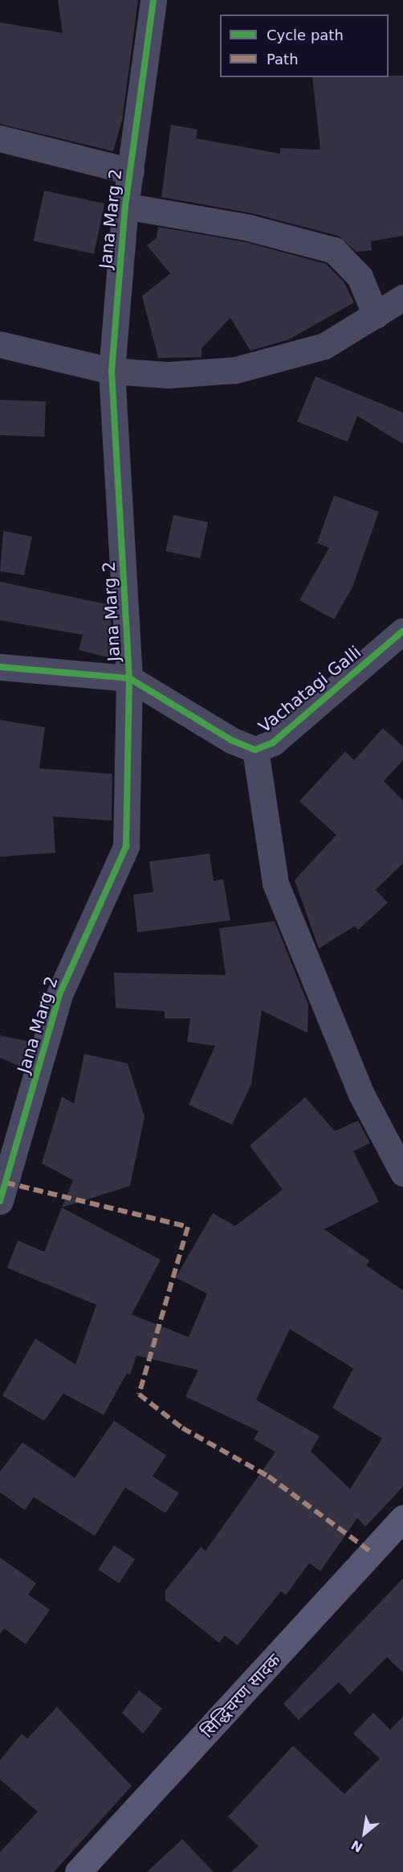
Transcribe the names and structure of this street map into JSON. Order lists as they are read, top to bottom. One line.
{"streets":{"main road":["सिद्धिचरण सादक"],"street":["Jana Marg 2","Vachatagi Galli"]},"crossings":[["Jana Marg 2","Vachatagi Galli"]],"legend":["Cycle path","Path"],"north":"bottom left"}
